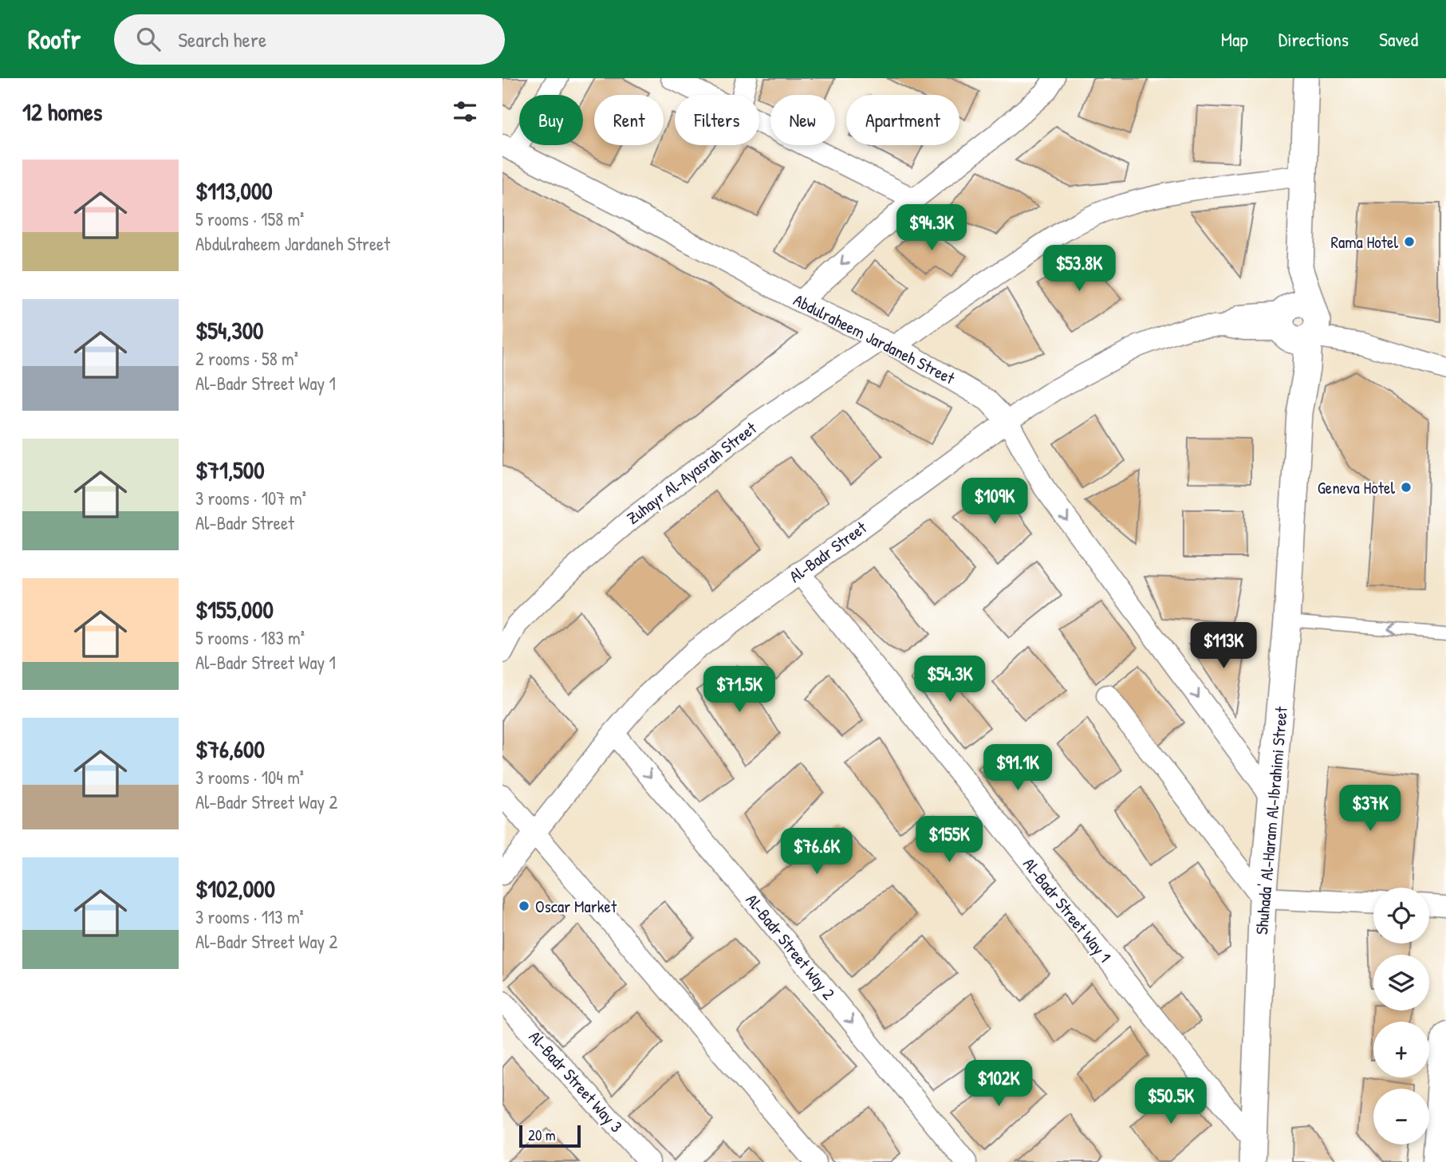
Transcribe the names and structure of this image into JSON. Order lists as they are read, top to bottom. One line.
{"streets":{"street":["Abdulraheem Jardaneh Street","Zuhayr Al-Ayasrah Street","Al-Badr Street","Shuhada' Al-Haram Al-Ibrahimi Street","Al-Badr Street Way 1","Al-Badr Street Way 2","Al-Badr Street Way 3"]},"crossings":[["Abdulraheem Jardaneh Street","Zuhayr Al-Ayasrah Street"],["Abdulraheem Jardaneh Street","Al-Badr Street"],["Abdulraheem Jardaneh Street","Shuhada' Al-Haram Al-Ibrahimi Street"],["Zuhayr Al-Ayasrah Street","Shuhada' Al-Haram Al-Ibrahimi Street"],["Al-Badr Street","Shuhada' Al-Haram Al-Ibrahimi Street"],["Al-Badr Street","Al-Badr Street Way 1"],["Al-Badr Street","Al-Badr Street Way 2"],["Shuhada' Al-Haram Al-Ibrahimi Street","Al-Badr Street Way 1"]],"places":["Rama Hotel","Geneva Hotel","Oscar Market"],"scale_bar":"20 m","page":{"header":"Roofr","search":"Search here","nav":["Map","Directions","Saved"],"heading":"12 homes","chip":["Buy","Rent","Filters","New","Apartment"],"list":[{"name":"$113,000","note":"5 rooms · 158 m² · Abdulraheem Jardaneh Street"},{"name":"$54,300","note":"2 rooms · 58 m² · Al-Badr Street Way 1"},{"name":"$71,500","note":"3 rooms · 107 m² · Al-Badr Street"},{"name":"$155,000","note":"5 rooms · 183 m² · Al-Badr Street Way 1"},{"name":"$76,600","note":"3 rooms · 104 m² · Al-Badr Street Way 2"},{"name":"$102,000","note":"3 rooms · 113 m² · Al-Badr Street Way 2"}],"price":["$94.3K","$53.8K","$109K","$113K","$54.3K","$71.5K","$91.1K","$37K","$155K","$76.6K","$102K","$50.5K"],"map_buttons":["+","−"],"scale":"20 m"}}
